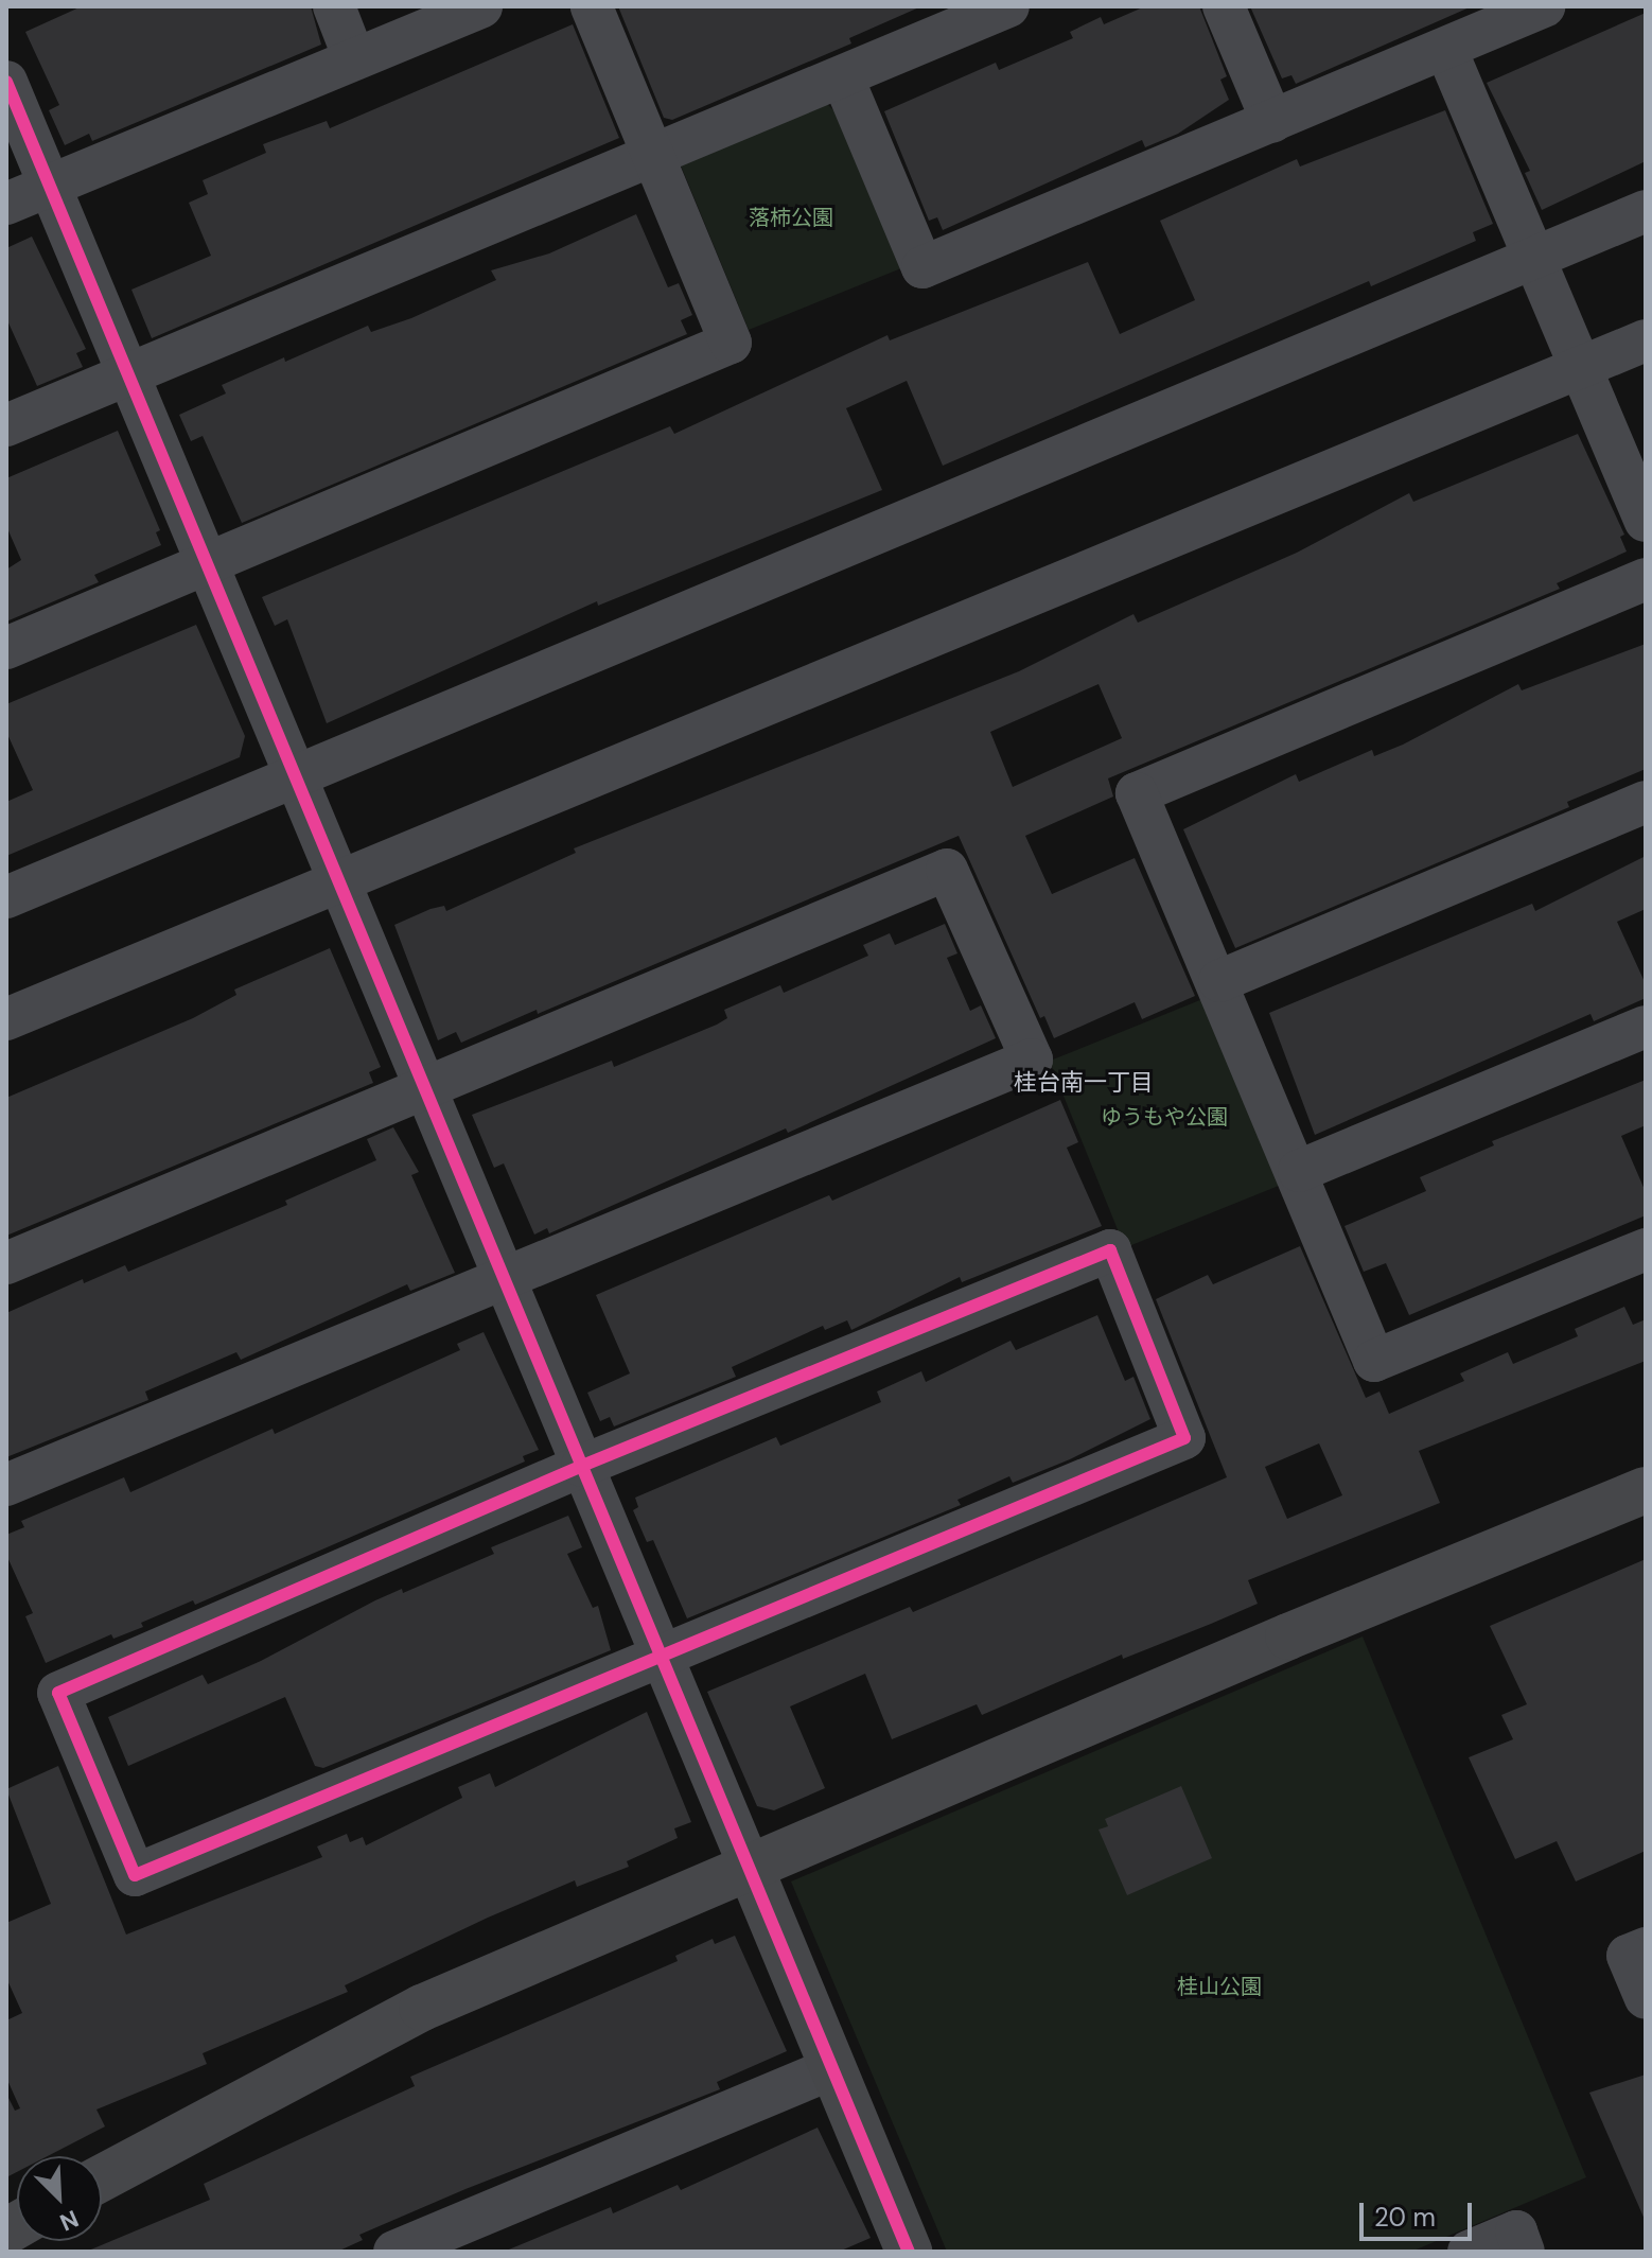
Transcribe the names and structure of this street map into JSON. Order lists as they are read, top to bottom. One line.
{"districts":["桂台南一丁目"],"parks":["落柿公園","ゆうもや公園","桂山公園"],"scale_bar":"20 m","north":"bottom right"}
